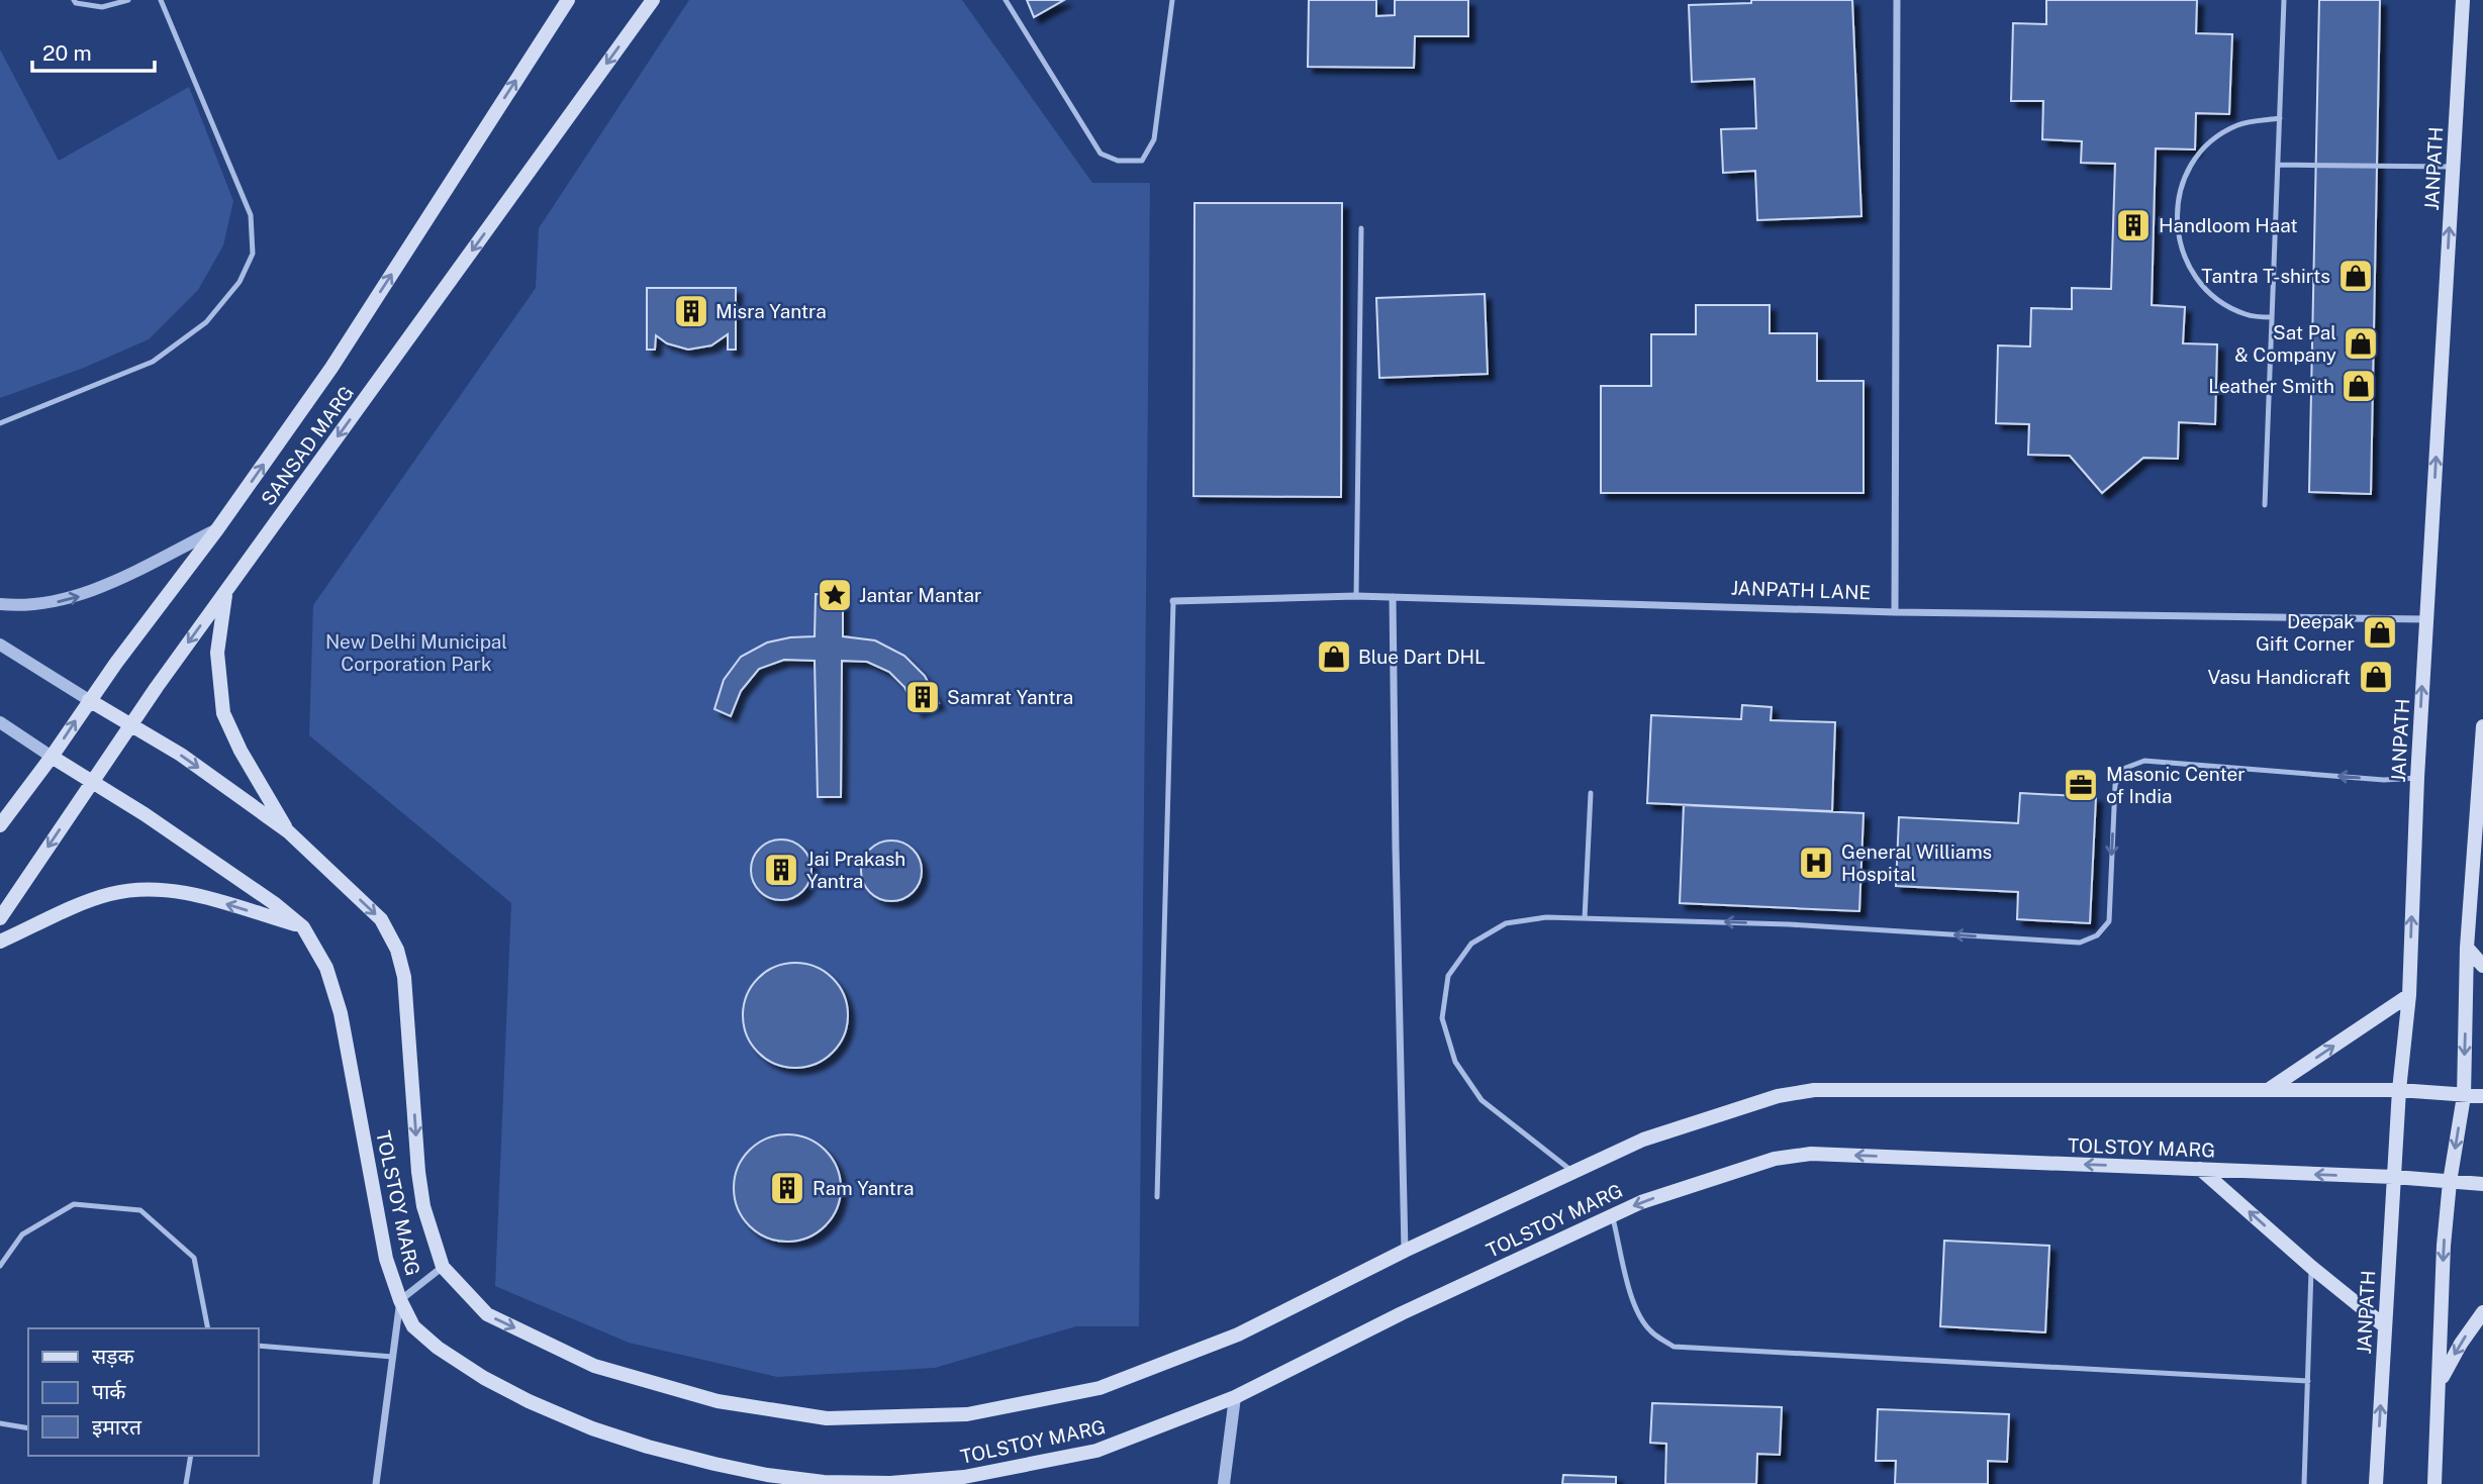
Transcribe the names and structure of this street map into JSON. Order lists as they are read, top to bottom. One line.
{"streets":{"main road":["JANPATH","SANSAD MARG","TOLSTOY MARG"],"street":["JANPATH LANE"]},"crossings":[["JANPATH","JANPATH LANE"],["JANPATH","TOLSTOY MARG"],["SANSAD MARG","TOLSTOY MARG"]],"parks":["New Delhi Municipal Corporation Park"],"places":{"building":["Handloom Haat","Misra Yantra","Samrat Yantra","Jai Prakash Yantra","Ram Yantra"],"shop":["Tantra T-shirts","Sat Pal & Company","Leather Smith","Deepak Gift Corner","Blue Dart DHL","Vasu Handicraft"],"place":["Jantar Mantar"],"office":["Masonic Center of India"],"hospital":["General Williams Hospital"]},"legend":["सड़क","पार्क","इमारत"],"scale_bar":"20 m"}
